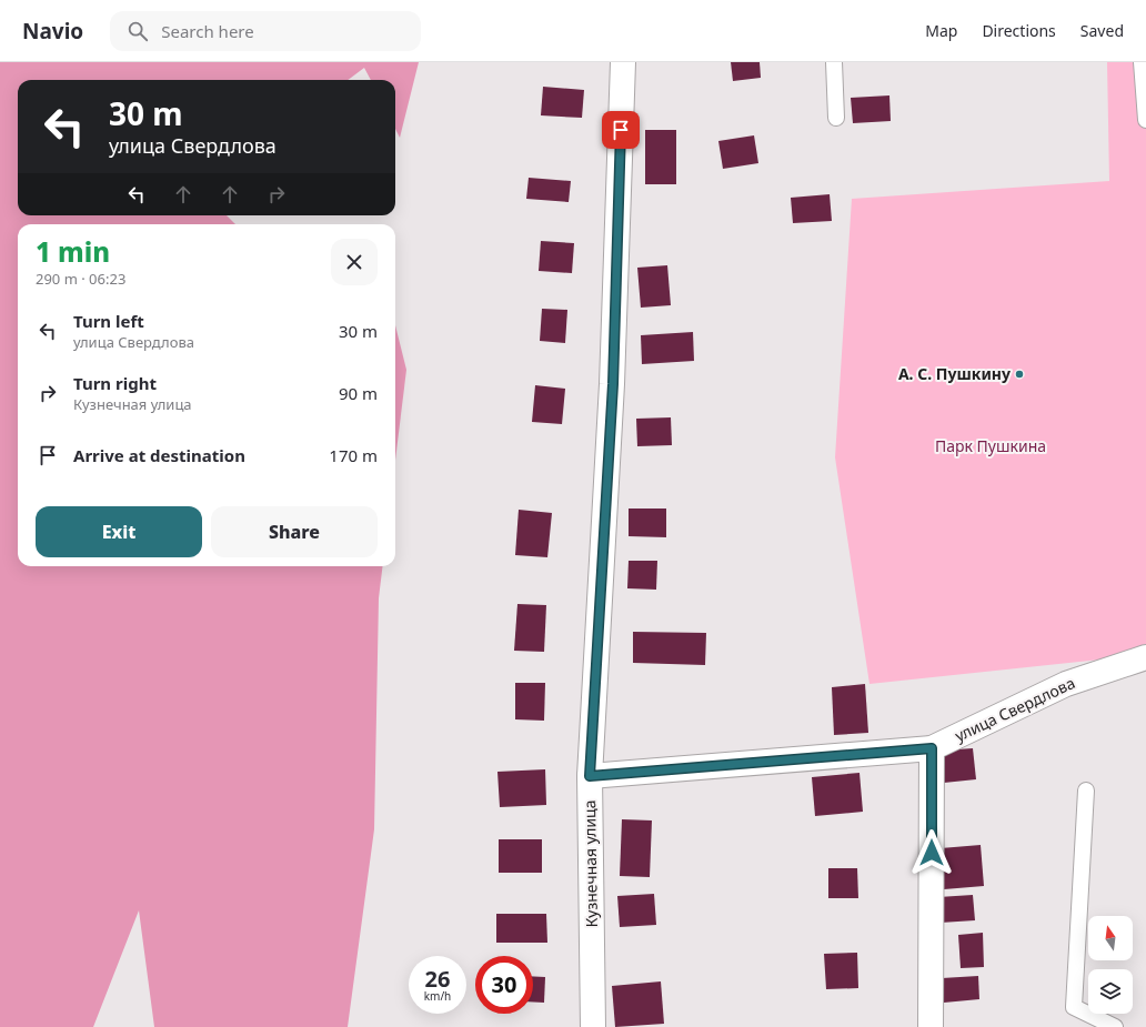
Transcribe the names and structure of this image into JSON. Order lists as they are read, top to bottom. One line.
{"streets":{"street":["улица Свердлова","Кузнечная улица"]},"crossings":[["улица Свердлова","Кузнечная улица"]],"parks":["Парк Пушкина"],"places":["А. С. Пушкину"],"north":"top","page":{"header":"Navio","search":"Search here","nav":["Map","Directions","Saved"],"turn":["30 m","улица Свердлова"],"heading":["1 min","290 m · 06:23"],"list":[{"name":"Turn left","note":"улица Свердлова","value":"30 m"},{"name":"Turn right","note":"Кузнечная улица","value":"90 m"},{"name":"Arrive at destination","value":"170 m"}],"buttons":["Exit","Share"],"speed":"26 km/h","limit":"30"}}
